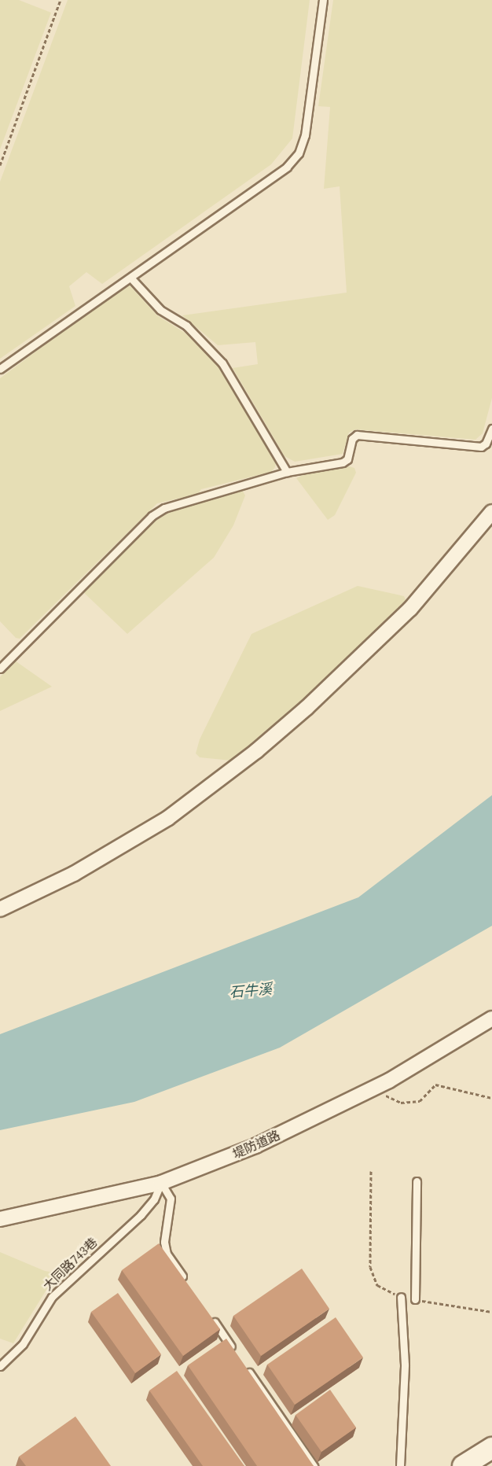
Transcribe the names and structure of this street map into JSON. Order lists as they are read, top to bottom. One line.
{"streets":{"street":["堤防道路"],"lane":["大同路743巷"]},"crossings":[["堤防道路","大同路743巷"]],"water":["石牛溪"]}
